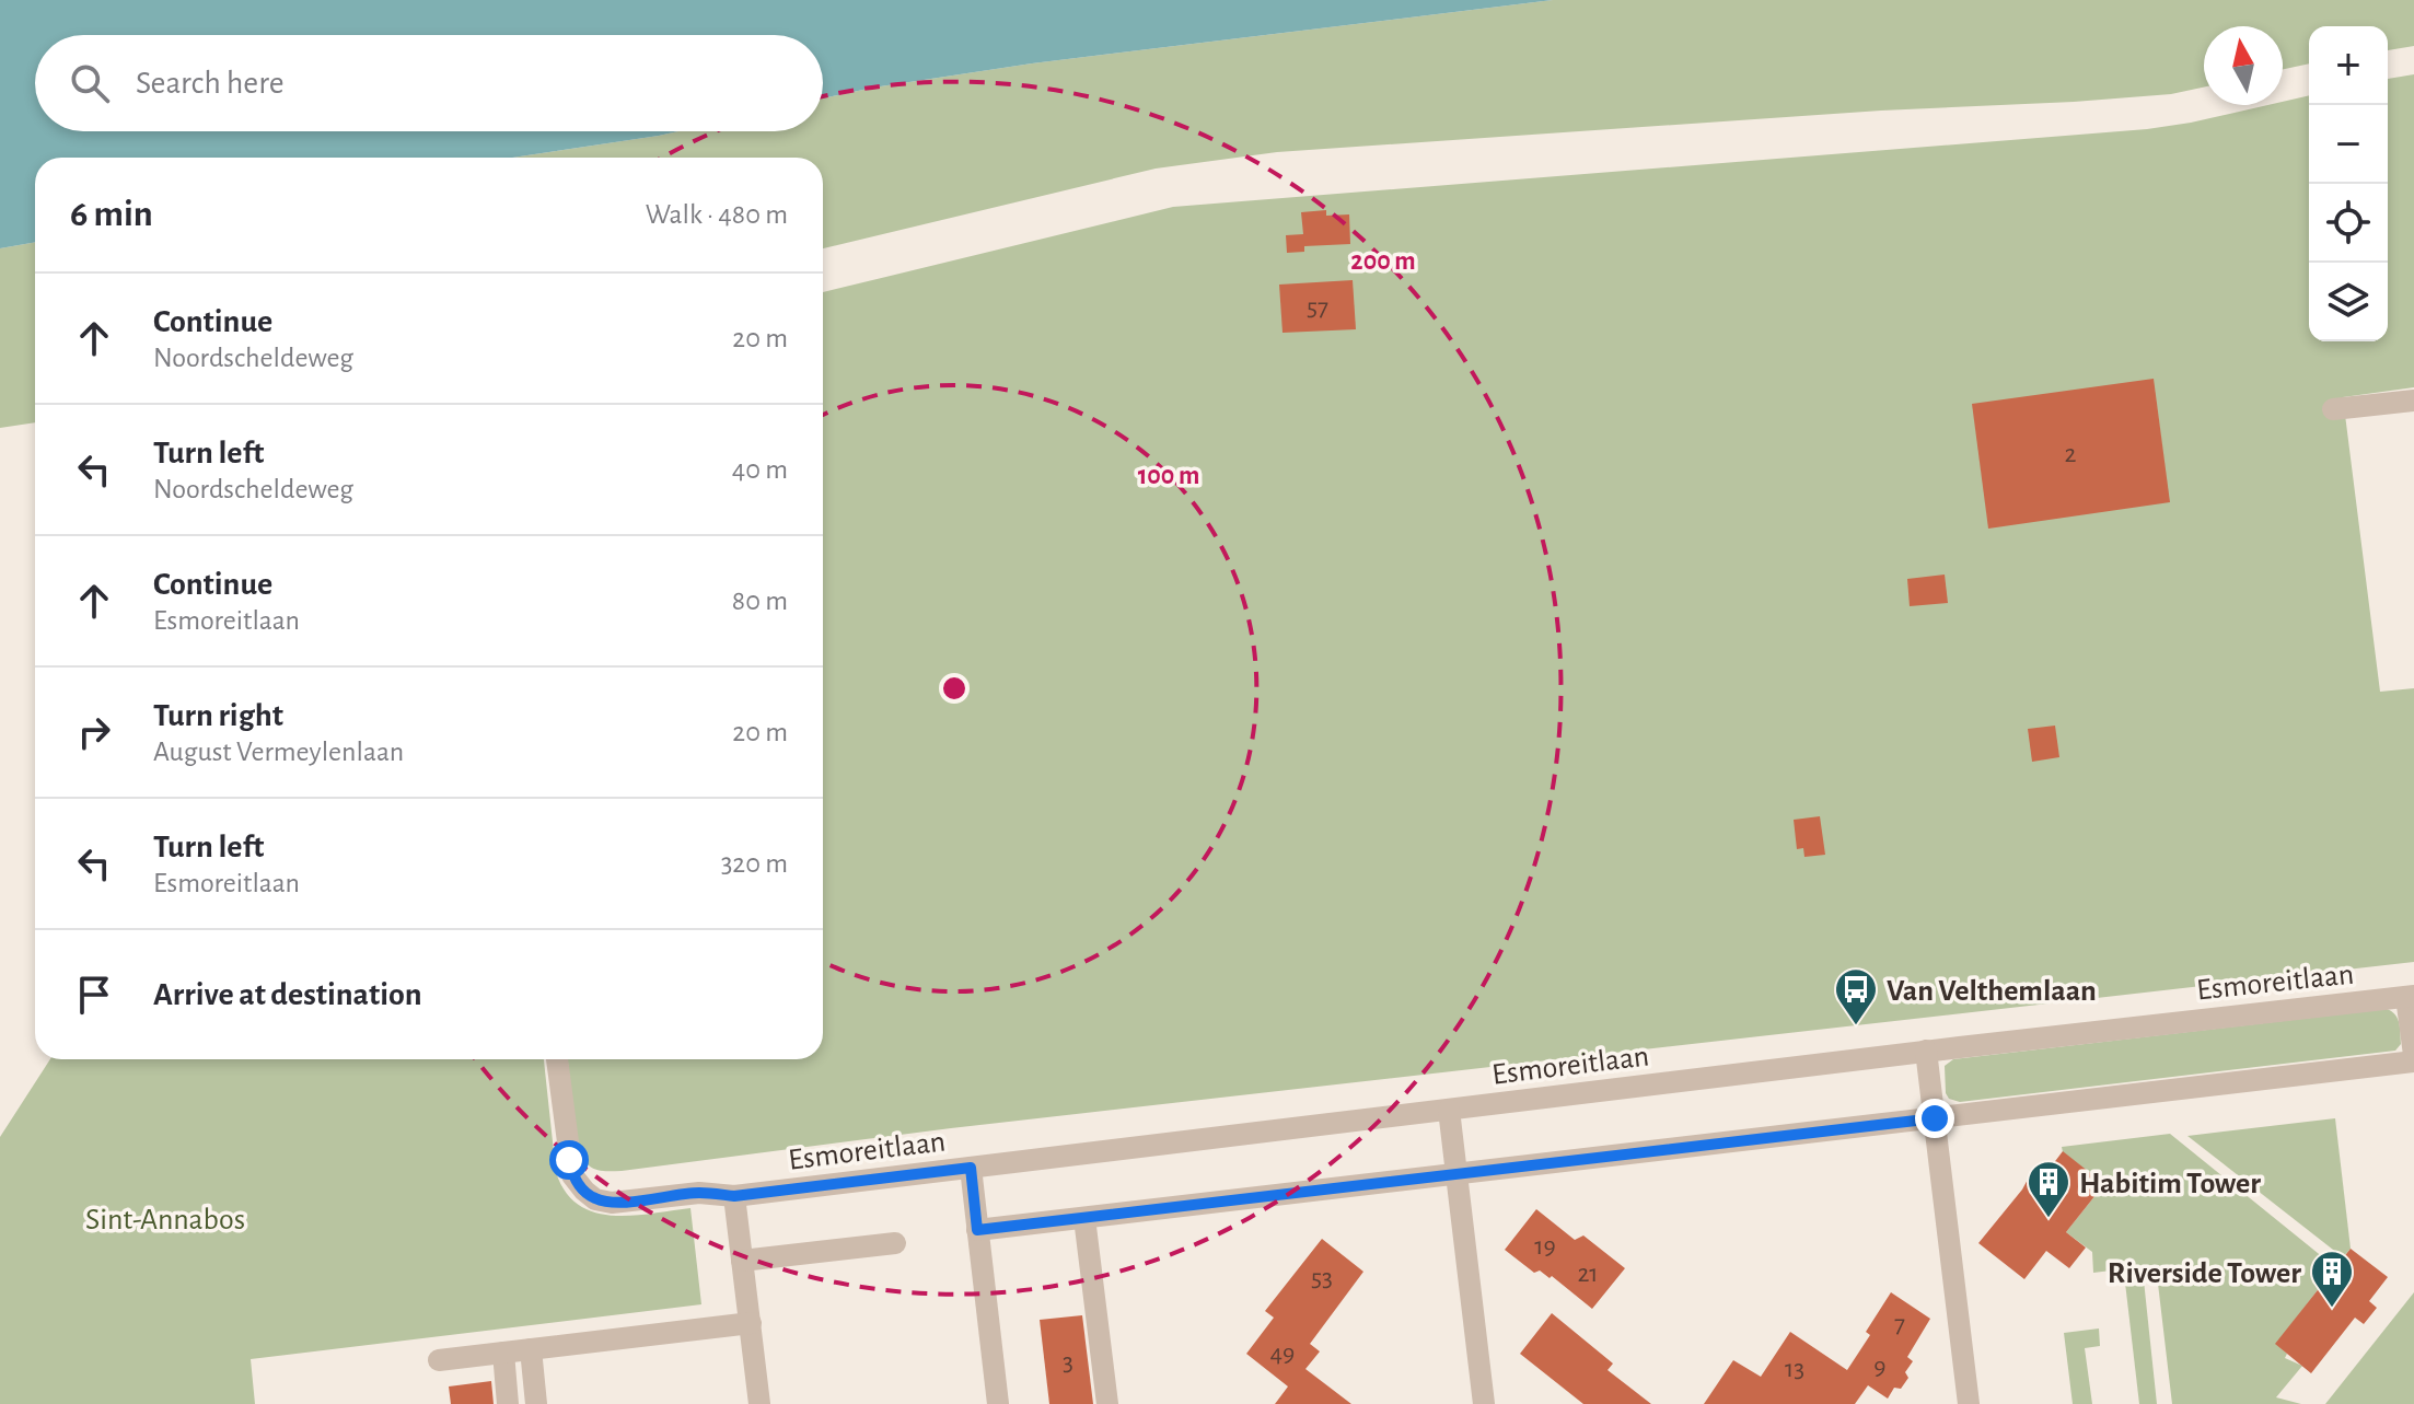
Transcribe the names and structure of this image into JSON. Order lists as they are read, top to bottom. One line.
{"streets":{"street":["Esmoreitlaan"]},"parks":["Sint-Annabos"],"places":{"bus stop":["Van Velthemlaan"],"building":["Habitim Tower","Riverside Tower"]},"house_numbers":["57","2","19","21","53","7","49","3","9","13"],"north":"top","page":{"map_buttons":["+","−"],"search":"Search here","heading":["6 min","Walk · 480 m"],"list":[["Continue","Noordscheldeweg","20 m"],["Turn left","Noordscheldeweg","40 m"],["Continue","Esmoreitlaan","80 m"],["Turn right","August Vermeylenlaan","20 m"],["Turn left","Esmoreitlaan","320 m"],"Arrive at destination"]},"rings":["200 m","100 m"]}
